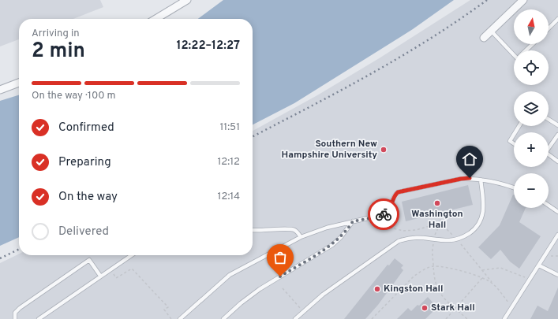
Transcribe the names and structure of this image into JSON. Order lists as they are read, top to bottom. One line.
{"places":["Southern New Hampshire University","Washington Hall","Kingston Hall","Stark Hall"],"north":"top","page":{"map_buttons":["+","−"],"heading":["2 min","Arriving in","12:22–12:27"],"bar":"On the way · 100 m","list":[["Confirmed","11:51"],["Preparing","12:12"],["On the way","12:14"],"Delivered"]}}
